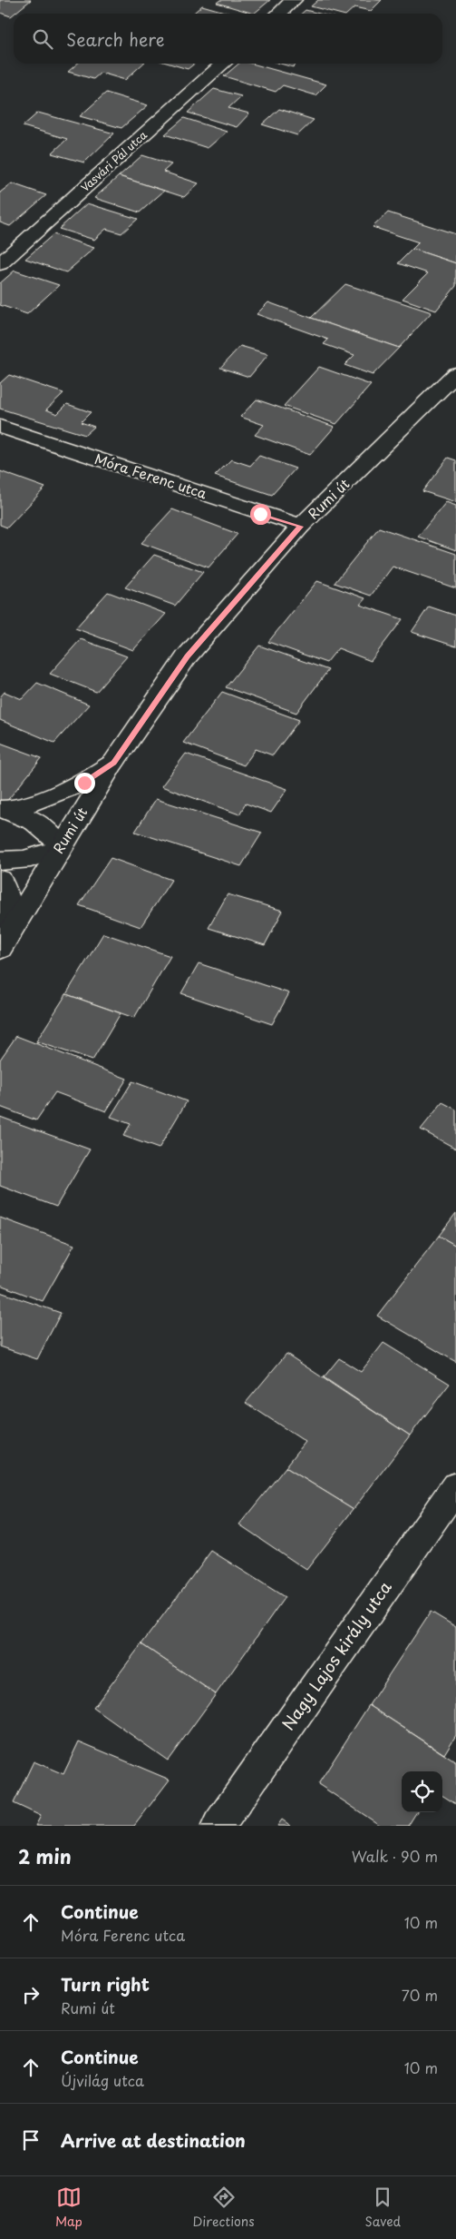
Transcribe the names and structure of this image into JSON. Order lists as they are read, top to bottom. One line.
{"streets":{"street":["Vasvári Pál utca","Móra Ferenc utca","Rumi út","Nagy Lajos király utca"]},"crossings":[["Móra Ferenc utca","Rumi út"]],"page":{"search":"Search here","heading":["2 min","Walk · 90 m"],"list":[["Continue","Móra Ferenc utca","10 m"],["Turn right","Rumi út","70 m"],["Continue","Újvilág utca","10 m"],"Arrive at destination"],"nav":["Map","Directions","Saved"]}}
